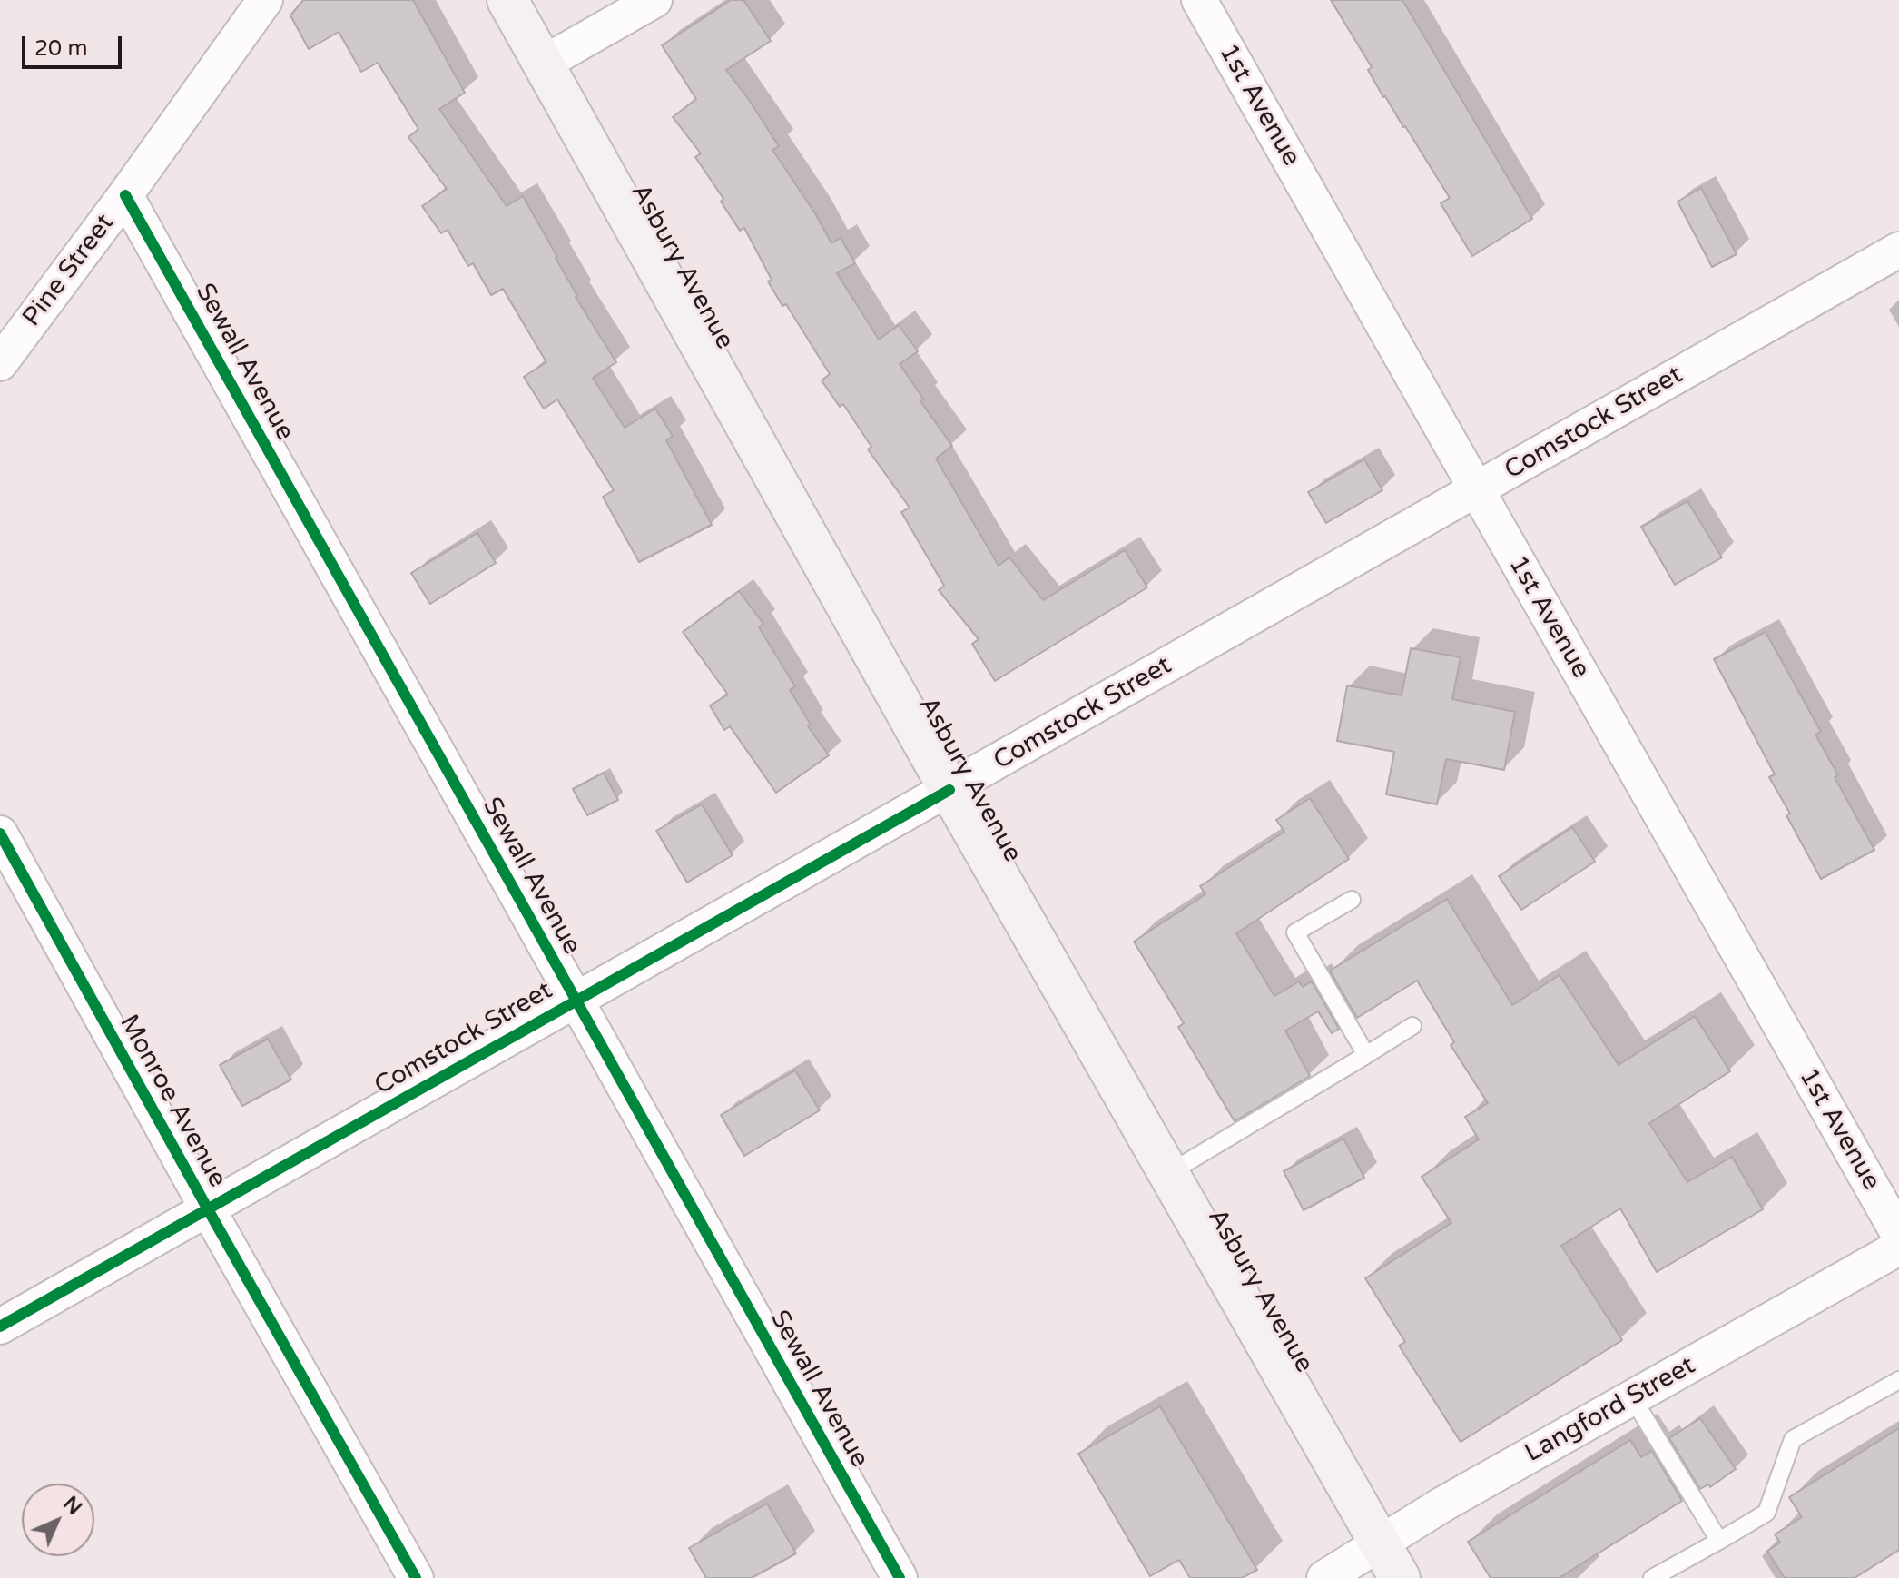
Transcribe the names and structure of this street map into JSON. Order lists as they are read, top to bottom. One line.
{"streets":{"main road":["Asbury Avenue"],"street":["1st Avenue","Pine Street","Sewall Avenue","Comstock Street","Monroe Avenue","Langford Street"]},"crossings":[["1st Avenue","Comstock Street"],["Asbury Avenue","Comstock Street"],["Asbury Avenue","Langford Street"],["Pine Street","Sewall Avenue"],["Sewall Avenue","Comstock Street"],["Comstock Street","Monroe Avenue"]],"scale_bar":"20 m","north":"top right"}
